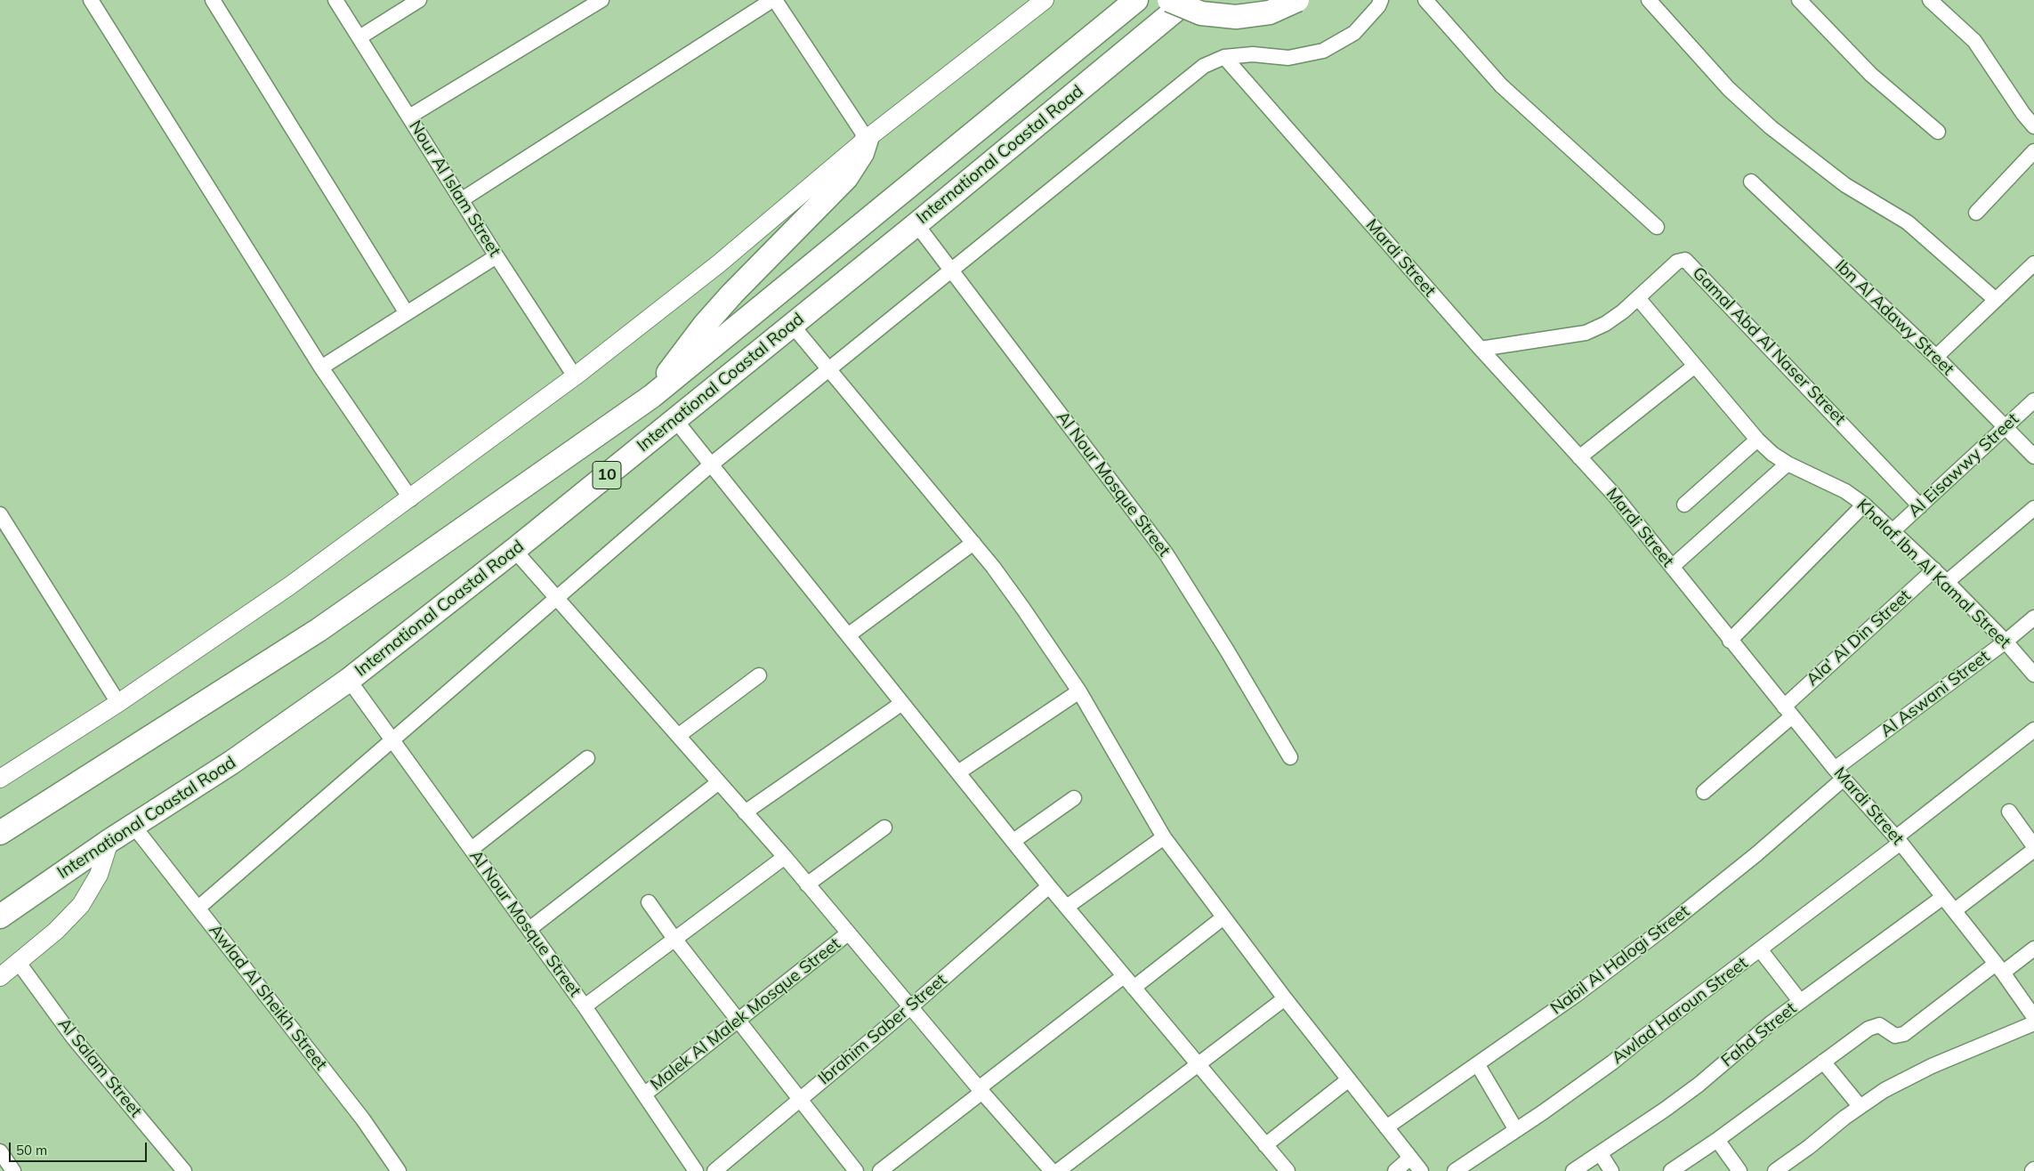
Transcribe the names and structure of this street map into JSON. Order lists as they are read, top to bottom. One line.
{"streets":{"highway":["International Coastal Road","10"],"street":["Nour Al Islam Street","Mardi Street","Ibn Al Adawy Street","Gamal Abd Al Naser Street","Al Eisawwy Street","Al Nour Mosque Street","Khalaf Ibn Al Kamal Street","Ala' Al Din Street","Al Aswani Street","Nabil Al Halogi Street","Awlad Al Sheikh Street","Awlad Haroun Street","Malek Al Malek Mosque Street","Ibrahim Saber Street","Fahd Street","Al Salam Street"]},"crossings":[["International Coastal Road","Al Nour Mosque Street"],["International Coastal Road","Awlad Al Sheikh Street"],["Mardi Street","Gamal Abd Al Naser Street"],["Mardi Street","Ala' Al Din Street"],["Mardi Street","Al Aswani Street"],["Mardi Street","Nabil Al Halogi Street"],["Mardi Street","Awlad Haroun Street"],["Mardi Street","Fahd Street"],["Ibn Al Adawy Street","Al Eisawwy Street"],["Gamal Abd Al Naser Street","Al Eisawwy Street"],["Gamal Abd Al Naser Street","Khalaf Ibn Al Kamal Street"],["Al Eisawwy Street","Khalaf Ibn Al Kamal Street"],["Al Nour Mosque Street","Malek Al Malek Mosque Street"],["Khalaf Ibn Al Kamal Street","Ala' Al Din Street"],["Khalaf Ibn Al Kamal Street","Al Aswani Street"],["Al Aswani Street","Nabil Al Halogi Street"]],"scale_bar":"50 m"}
